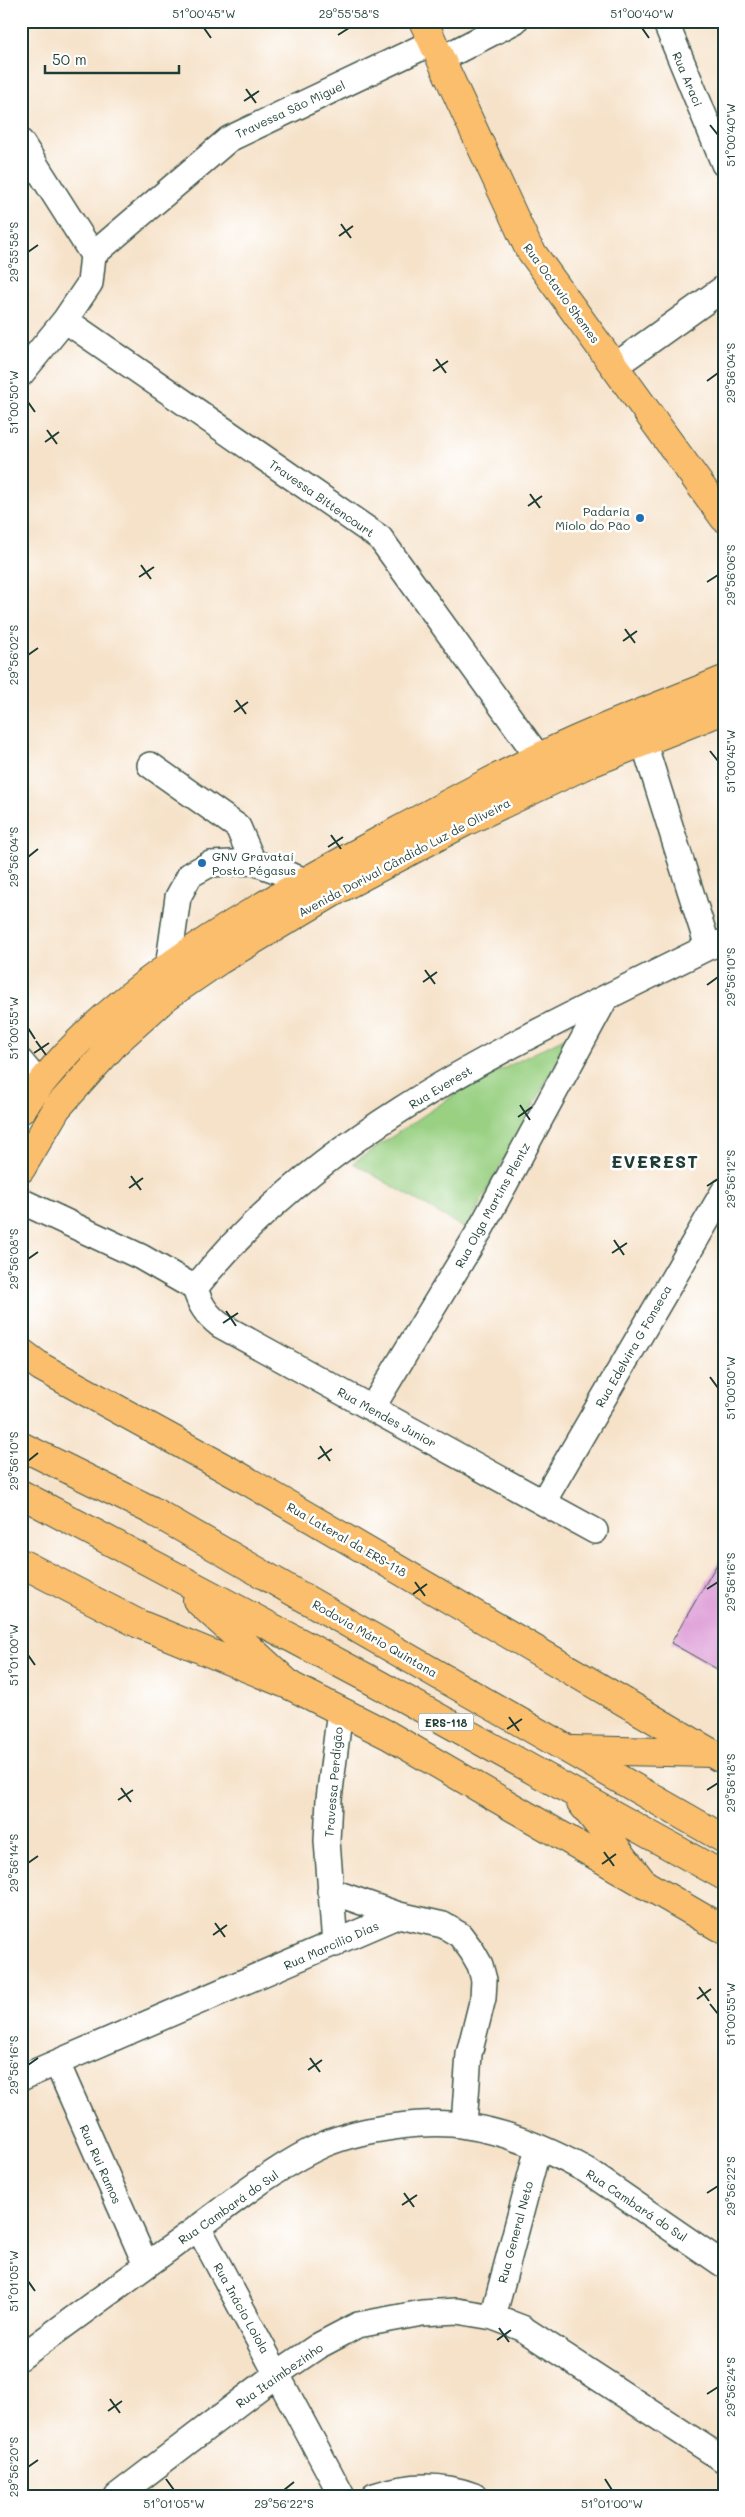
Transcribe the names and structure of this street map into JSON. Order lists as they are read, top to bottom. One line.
{"streets":{"main road":["Rua Octavio Shemes","Avenida Dorival Cândido Luz de Oliveira","Rua Lateral da ERS-118","Rodovia Mário Quintana","ERS-118"],"street":["Rua Araci","Travessa São Miguel","Travessa Bittencourt","Rua Everest","Rua Olga Martins Plentz","Rua Edelvira G Fonseca","Rua Mendes Junior","Travessa Perdigão","Rua Marcilio Dias","Rua Rui Ramos","Rua Cambará do Sul","Rua General Neto","Rua Inácio Loiola","Rua Itaimbezinho"]},"crossings":[["Travessa São Miguel","Rua Octavio Shemes"],["Travessa Bittencourt","Avenida Dorival Cândido Luz de Oliveira"],["Rua Everest","Rua Olga Martins Plentz"],["Rua Everest","Rua Mendes Junior"],["Rua Olga Martins Plentz","Rua Mendes Junior"],["Rua Edelvira G Fonseca","Rua Mendes Junior"],["Travessa Perdigão","Rua Marcilio Dias"],["Rua Marcilio Dias","Rua Rui Ramos"],["Rua Rui Ramos","Rua Cambará do Sul"],["Rua Cambará do Sul","Rua General Neto"],["Rua Cambará do Sul","Rua Inácio Loiola"],["Rua General Neto","Rua Itaimbezinho"],["Rua Inácio Loiola","Rua Itaimbezinho"]],"districts":["EVEREST"],"places":["Padaria Miolo do Pão","GNV Gravataí Posto Pégasus"],"scale_bar":"50 m","coordinates":["51°00'45\"W","29°55'58\"S","51°00'40\"W","29°56'04\"S","51°00'50\"W","29°56'06\"S","29°56'02\"S","29°56'10\"S","51°00'55\"W","29°56'12\"S","29°56'08\"S","29°56'16\"S","51°01'00\"W","29°56'18\"S","29°56'14\"S","29°56'22\"S","51°01'05\"W","29°56'24\"S","29°56'20\"S"]}
